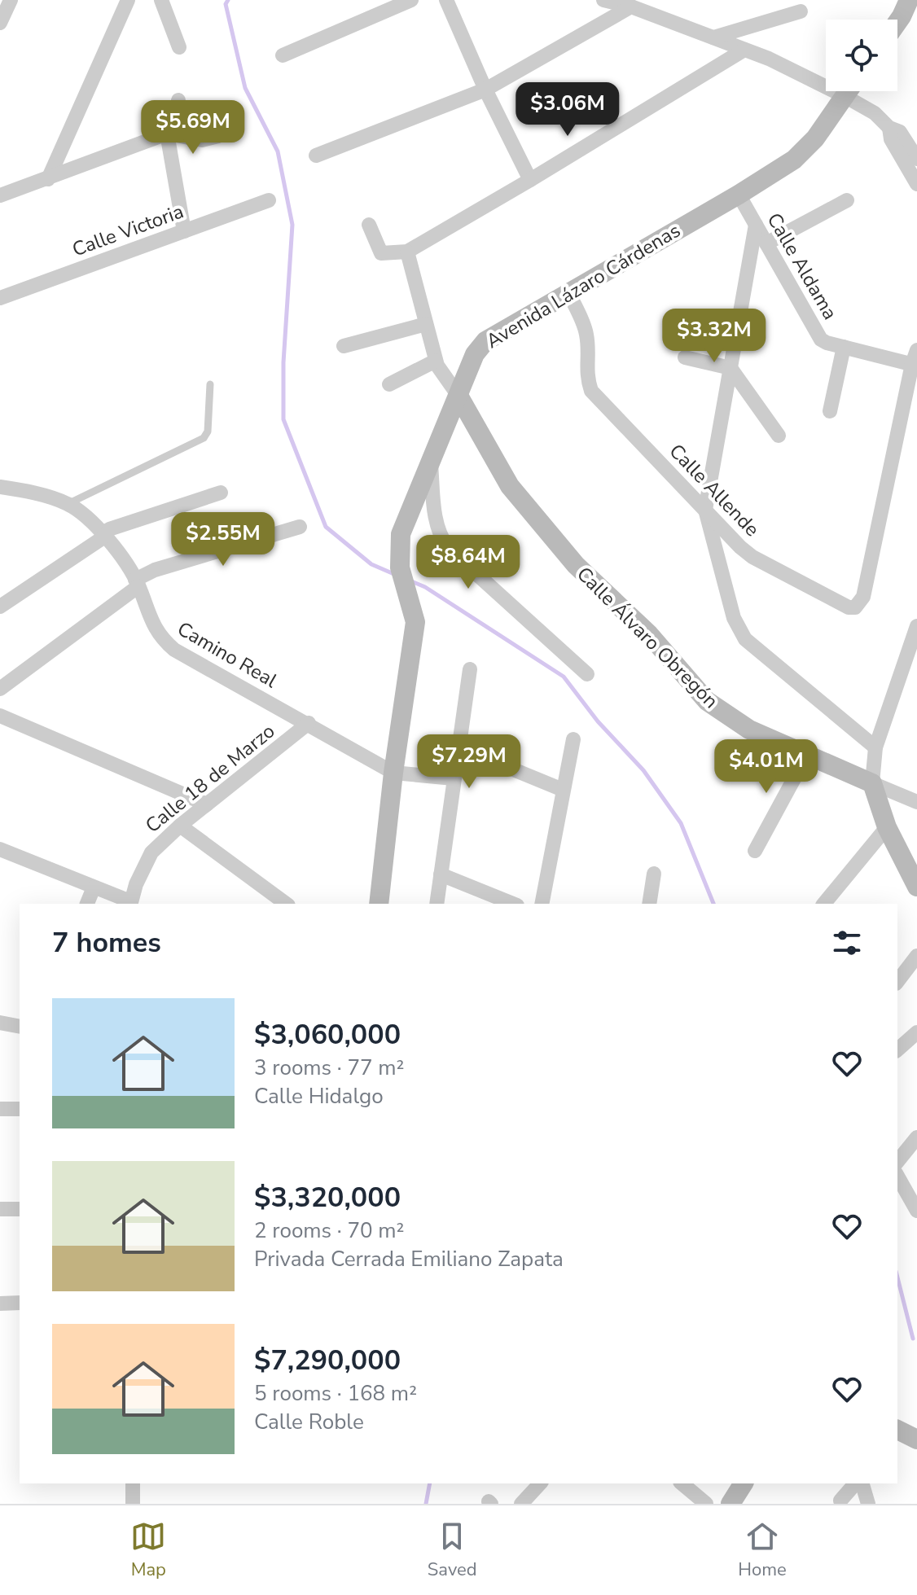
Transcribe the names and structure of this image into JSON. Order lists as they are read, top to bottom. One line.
{"streets":{"street":["Calle Victoria","Calle Aldama","Avenida Lázaro Cárdenas","Calle Allende","Calle Álvaro Obregón","Camino Real","Calle 18 de Marzo"]},"crossings":[["Calle Aldama","Avenida Lázaro Cárdenas"],["Calle Aldama","Calle Allende"],["Avenida Lázaro Cárdenas","Calle Allende"],["Avenida Lázaro Cárdenas","Calle Álvaro Obregón"],["Avenida Lázaro Cárdenas","Camino Real"],["Camino Real","Calle 18 de Marzo"]],"page":{"price":["$3.06M","$5.69M","$3.32M","$2.55M","$8.64M","$7.29M","$4.01M"],"heading":"7 homes","list":[{"name":"$3,060,000","note":"3 rooms · 77 m² · Calle Hidalgo"},{"name":"$3,320,000","note":"2 rooms · 70 m² · Privada Cerrada Emiliano Zapata"},{"name":"$7,290,000","note":"5 rooms · 168 m² · Calle Roble"}],"tabs":["Map","Saved","Home"]}}
